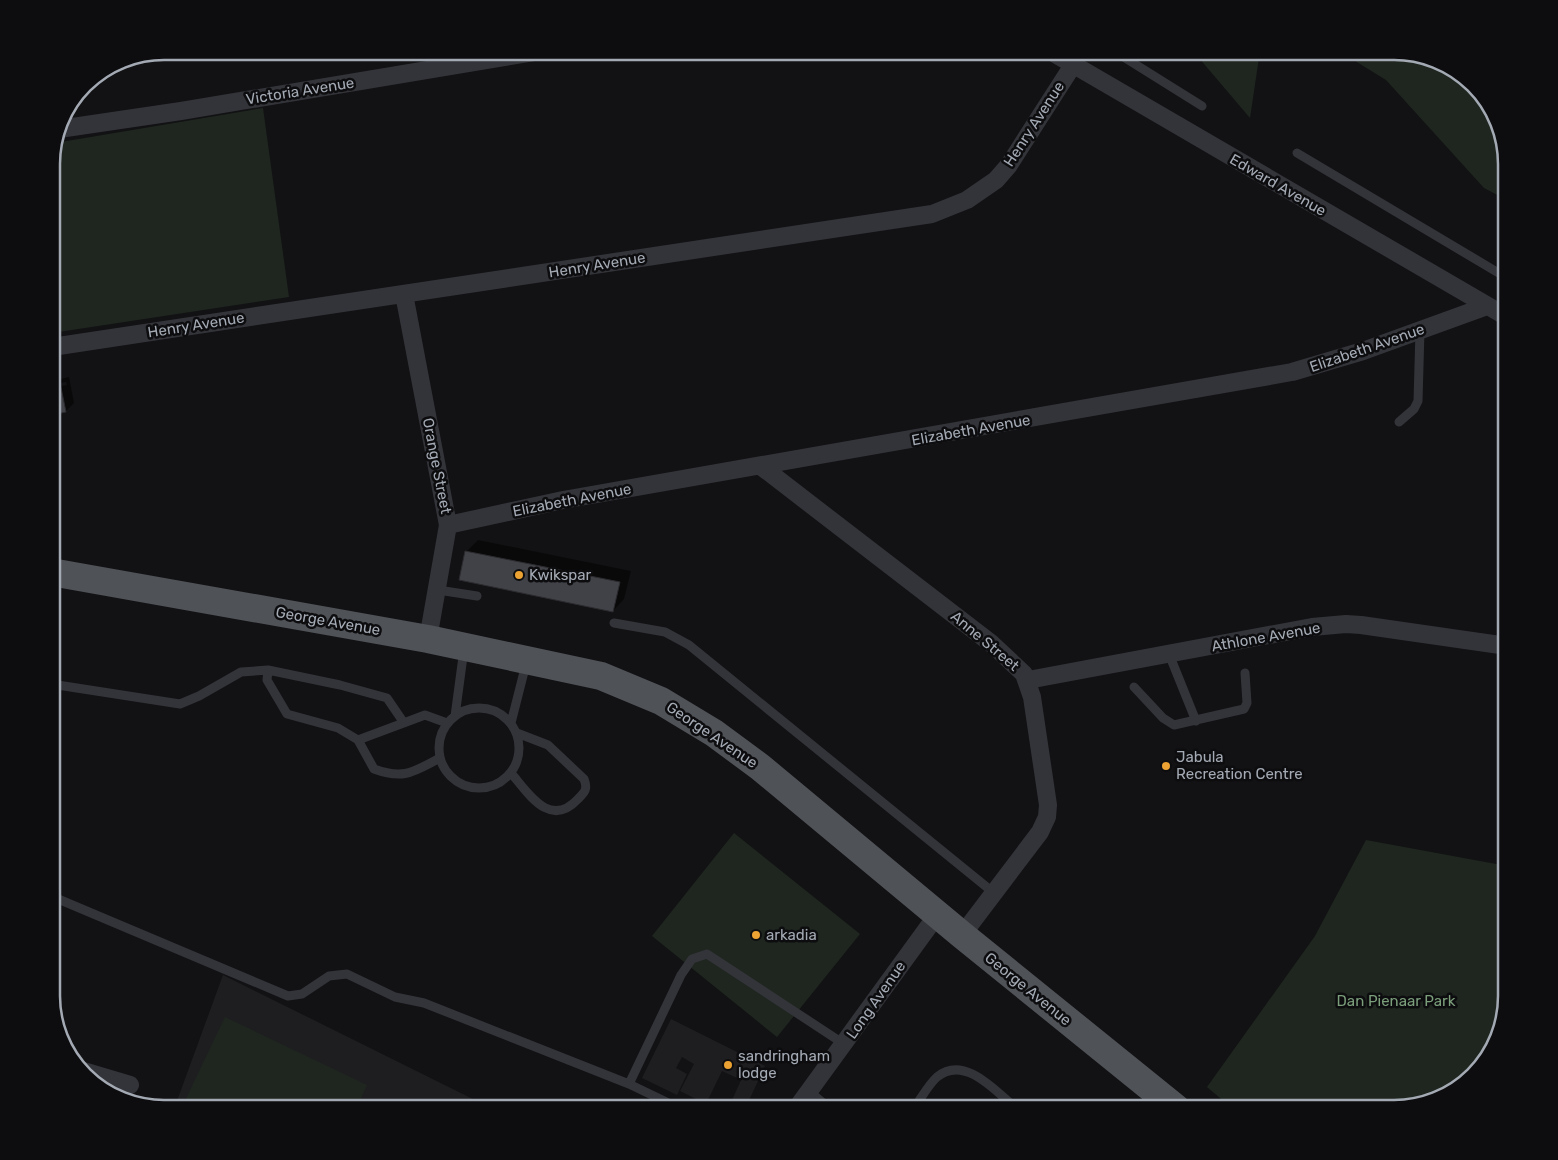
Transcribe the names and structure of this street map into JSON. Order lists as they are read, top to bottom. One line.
{"streets":{"main road":["George Avenue"],"street":["Victoria Avenue","Henry Avenue","Edward Avenue","Elizabeth Avenue","Orange Street","Athlone Avenue","Anne Street","Long Avenue"]},"crossings":[["Henry Avenue","Edward Avenue"],["Henry Avenue","Orange Street"],["Edward Avenue","Elizabeth Avenue"],["Elizabeth Avenue","Orange Street"],["Elizabeth Avenue","Anne Street"],["Orange Street","George Avenue"],["George Avenue","Anne Street"],["George Avenue","Long Avenue"],["Athlone Avenue","Anne Street"]],"parks":["Dan Pienaar Park"],"places":["Kwikspar","Jabula Recreation Centre","arkadia","sandringham lodge"]}
